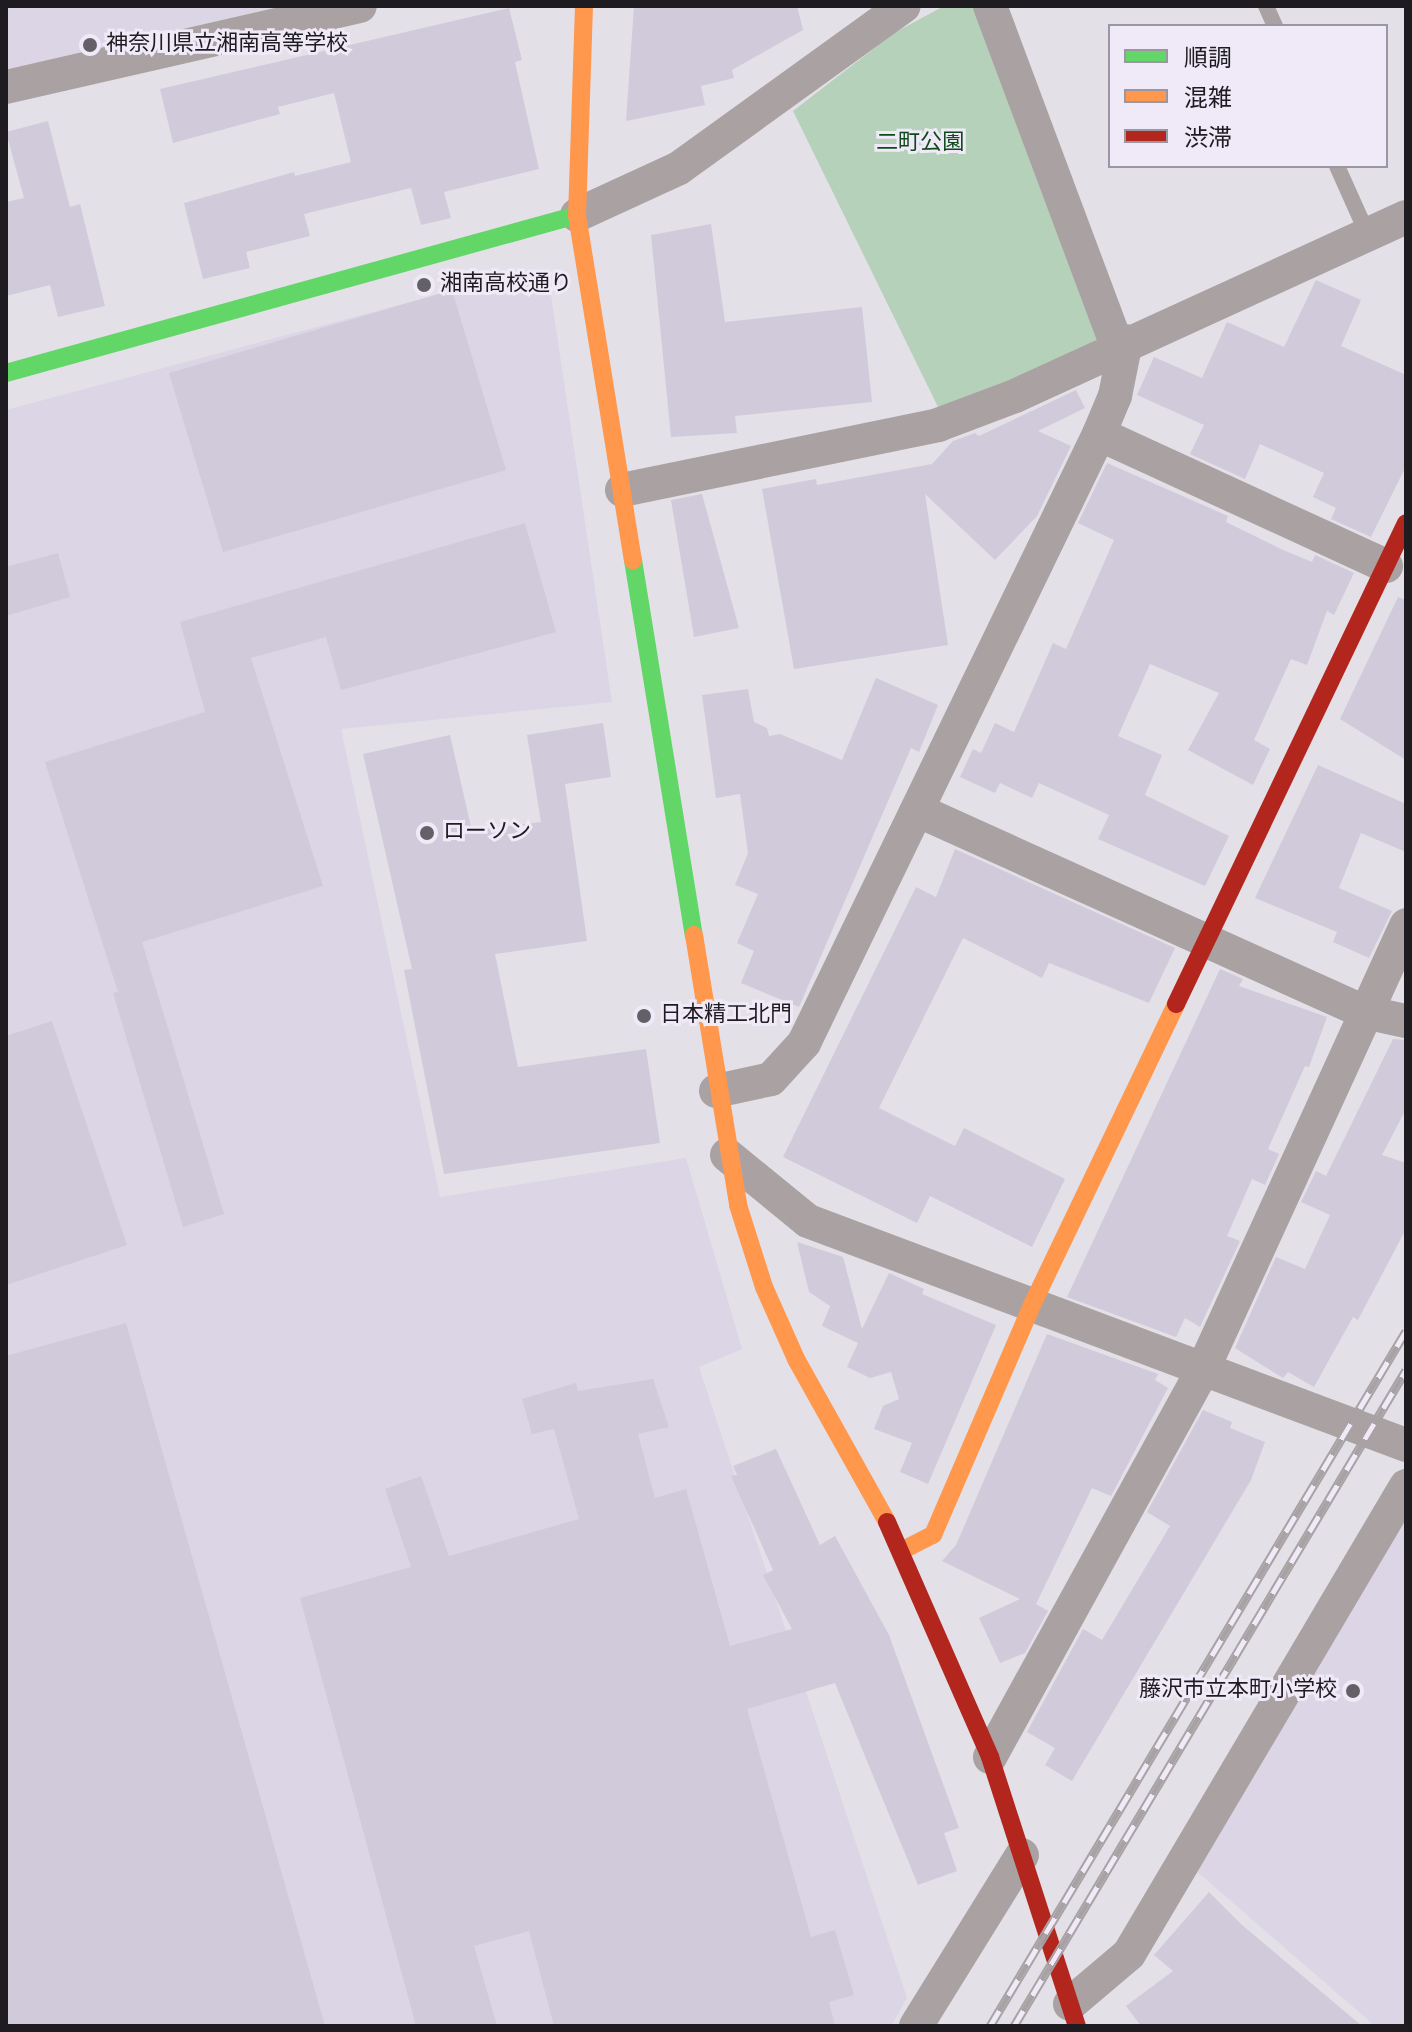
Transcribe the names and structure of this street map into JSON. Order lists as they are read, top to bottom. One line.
{"parks":["二町公園"],"places":["神奈川県立湘南高等学校","湘南高校通り","ローソン","日本精工北門","藤沢市立本町小学校"],"legend":["順調","混雑","渋滞"]}
